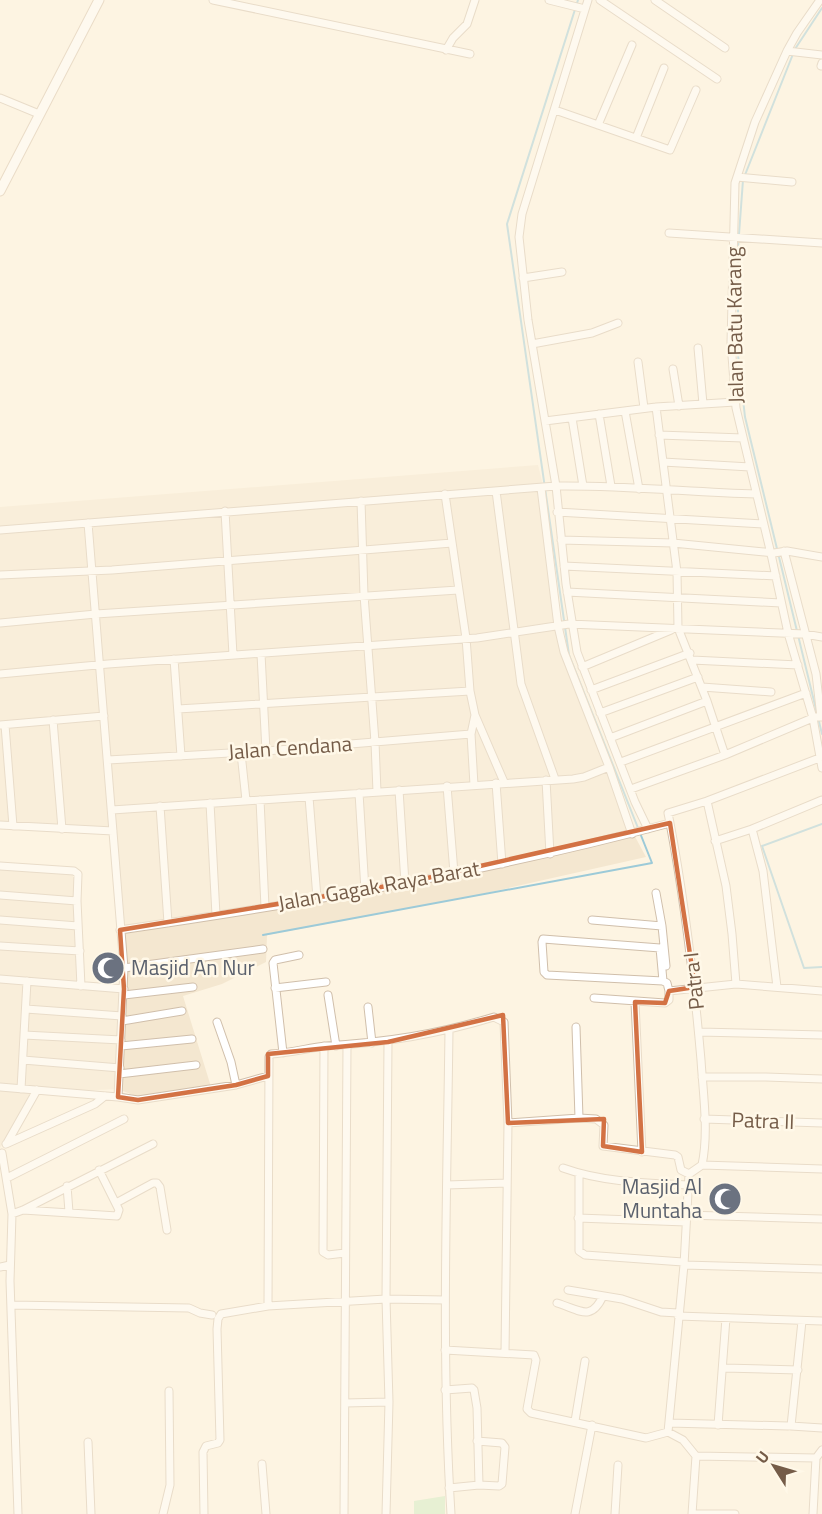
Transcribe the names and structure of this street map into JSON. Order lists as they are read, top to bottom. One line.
{"streets":{"street":["Jalan Batu Karang","Jalan Cendana","Jalan Gagak Raya Barat","Patra I","Patra II"]},"crossings":[["Patra I","Patra II"]],"places":{"mosque":["Masjid An Nur","Masjid Al Muntaha"]},"north":"top left"}
